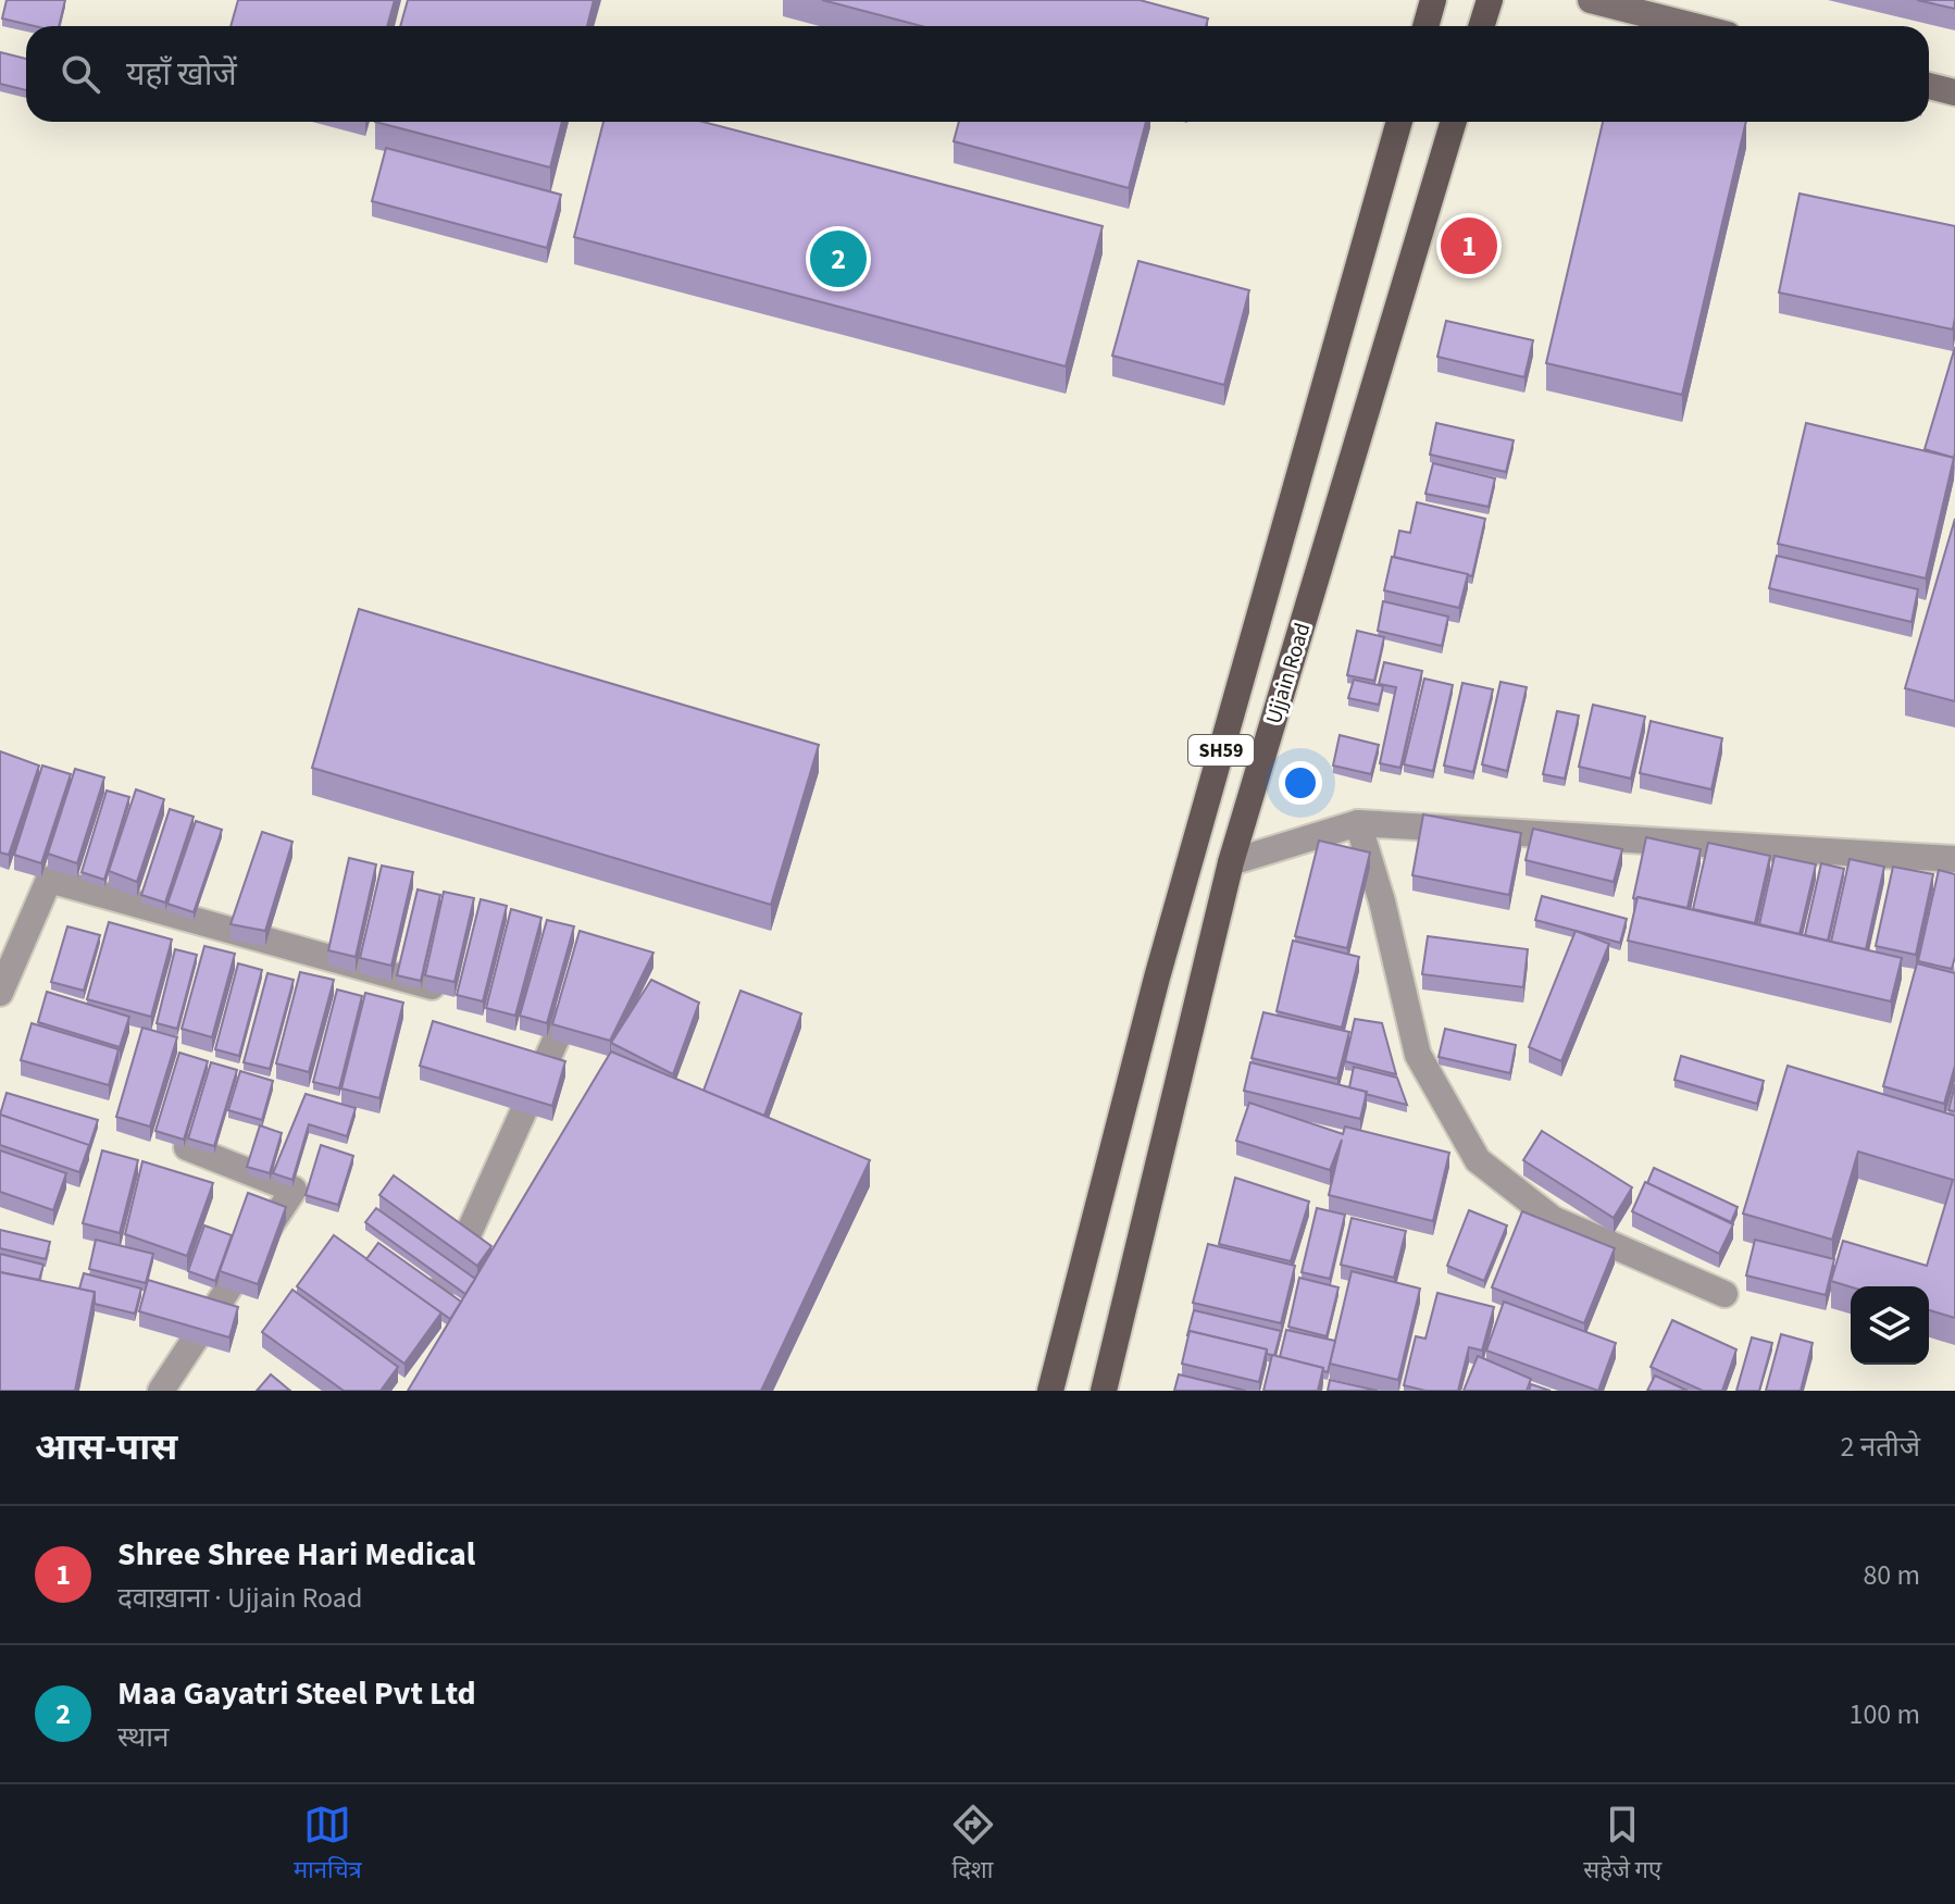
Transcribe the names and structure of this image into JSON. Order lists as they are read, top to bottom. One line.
{"streets":{"main road":["Ujjain Road","SH59"]},"page":{"search":"यहाँ खोजें","pins":["1","2"],"heading":["आस-पास","2 नतीजे"],"list":[{"mark":"1","name":"Shree Shree Hari Medical","note":"दवाख़ाना · Ujjain Road","value":"80 m"},{"mark":"2","name":"Maa Gayatri Steel Pvt Ltd","note":"स्थान","value":"100 m"}],"nav":["मानचित्र","दिशा","सहेजे गए"]}}
